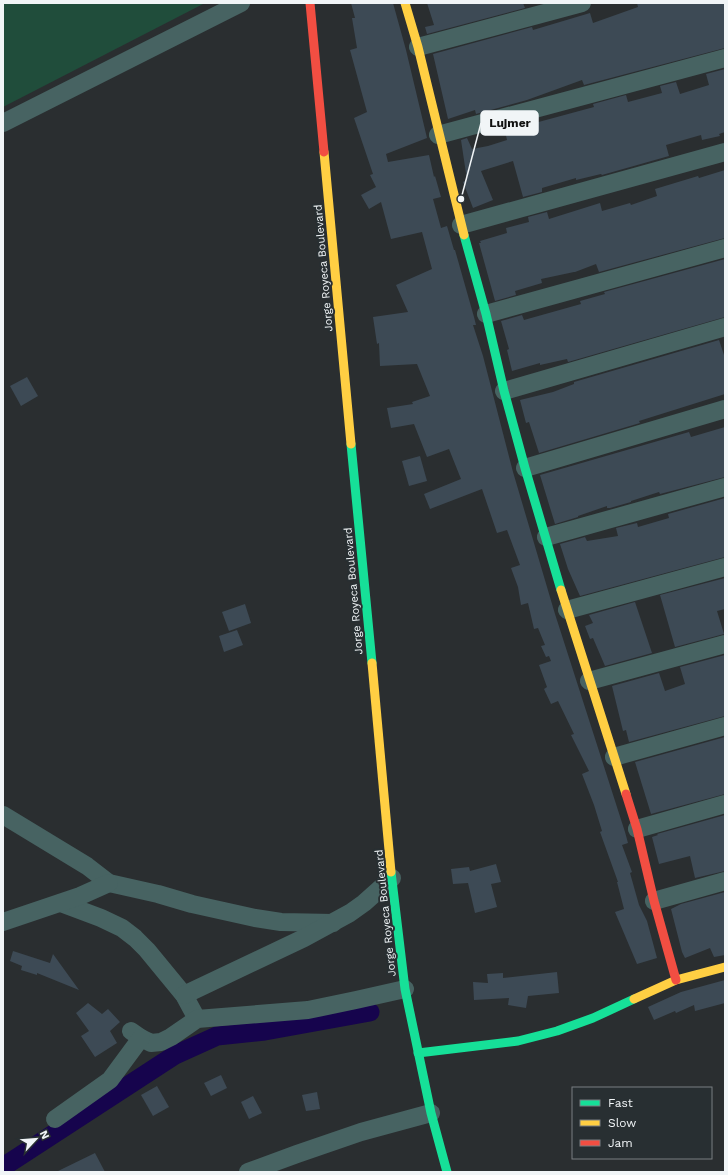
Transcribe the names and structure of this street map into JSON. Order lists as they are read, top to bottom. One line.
{"streets":{"street":["Jorge Royeca Boulevard"]},"places":["Lujmer"],"legend":["Fast","Slow","Jam"],"north":"top right"}
